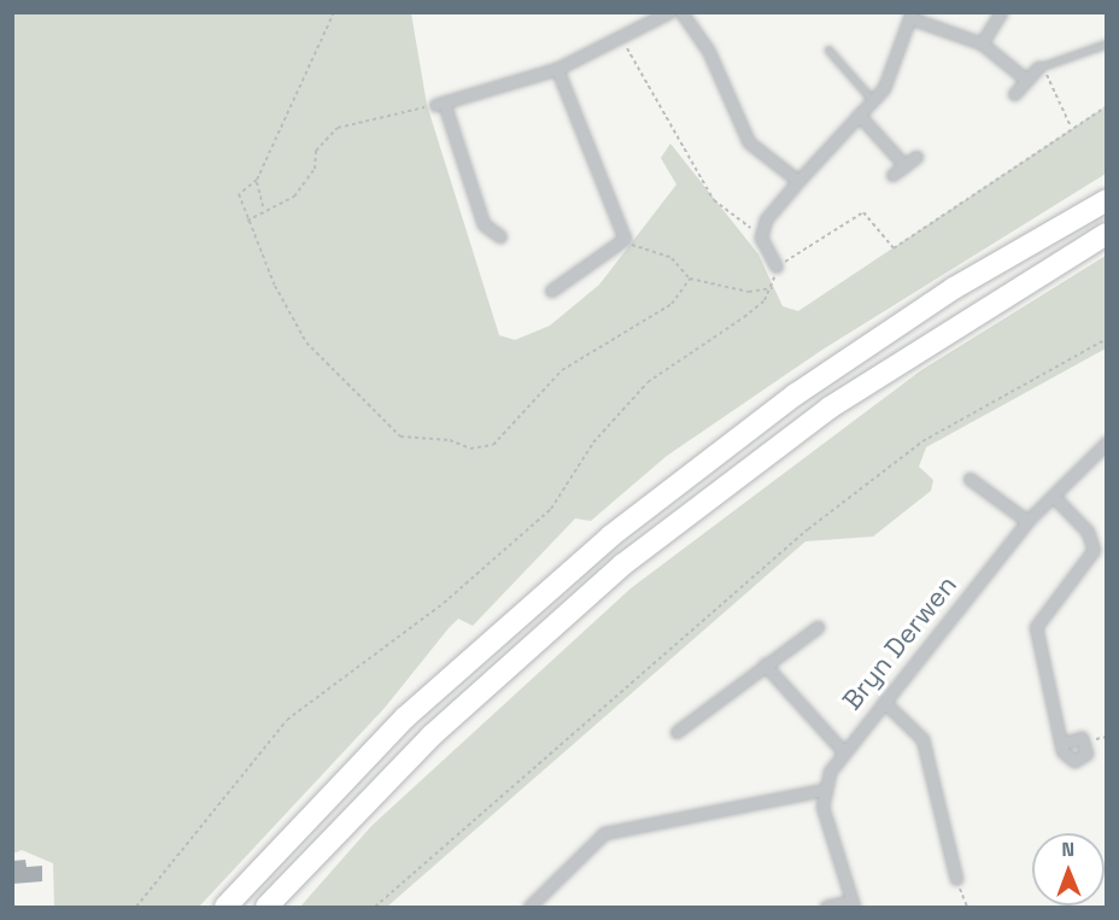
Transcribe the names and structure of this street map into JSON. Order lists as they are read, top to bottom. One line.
{"streets":{"street":["Bryn Derwen"]},"north":"top"}
